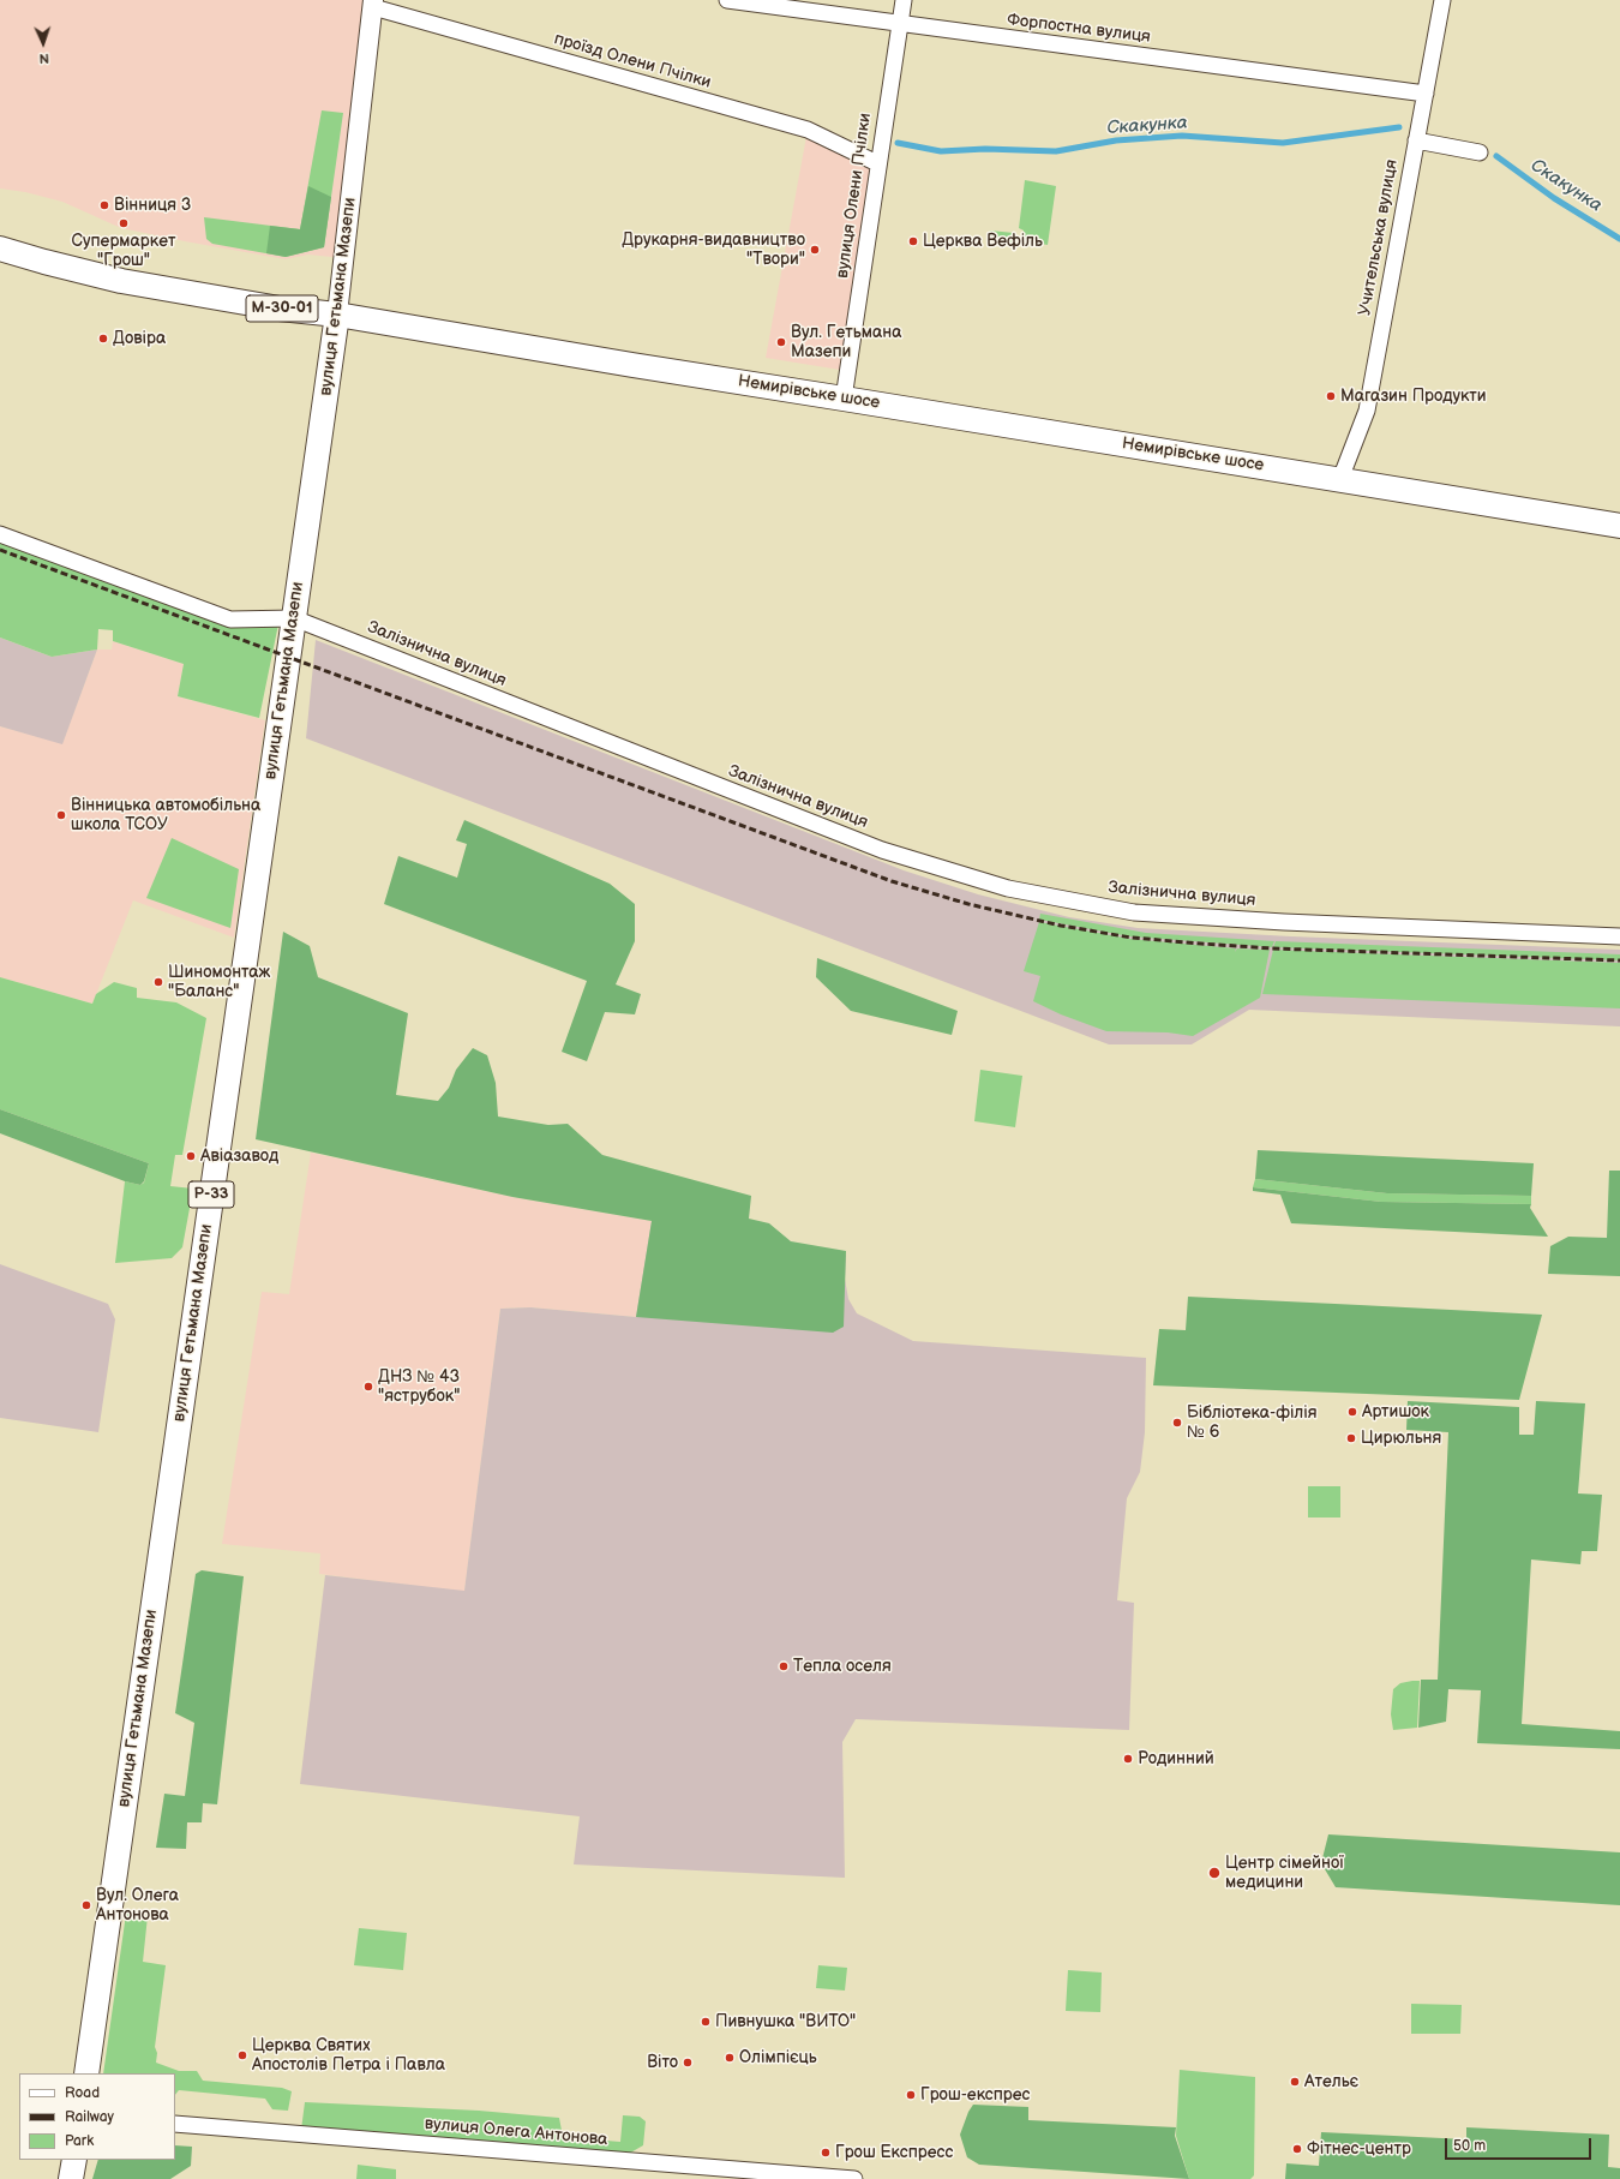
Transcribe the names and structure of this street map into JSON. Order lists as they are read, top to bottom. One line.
{"streets":{"main road":["вулиця Гетьмана Мазепи","М-30-01","Немирівське шосе","Р-33"],"street":["Форпостна вулиця","проїзд Олени Пчілки","вулиця Олени Пчілки","Учительська вулиця","Залізнична вулиця","вулиця Олега Антонова"]},"crossings":[["Форпостна вулиця","вулиця Олени Пчілки"],["Форпостна вулиця","Учительська вулиця"],["проїзд Олени Пчілки","вулиця Олени Пчілки"],["проїзд Олени Пчілки","вулиця Гетьмана Мазепи"],["вулиця Олени Пчілки","Немирівське шосе"],["Учительська вулиця","Немирівське шосе"],["вулиця Гетьмана Мазепи","Немирівське шосе"],["вулиця Гетьмана Мазепи","Залізнична вулиця"]],"water":["Скакунка"],"places":["Вінниця 3","Супермаркет \"Грош\"","Церква Вефіль","Друкарня-видавництво \"Твори\"","Довіра","Вул. Гетьмана Мазепи","Магазин Продукти","Вінницька автомобільна школа ТСОУ","Шиномонтаж \"Баланс\"","Авіазавод","ДНЗ № 43 \"яструбок\"","Артишок","Бібліотека-філія № 6","Цирюльня","Тепла оселя","Родинний","Центр сімейної медицини","Вул. Олега Антонова","Пивнушка \"ВИТО\"","Церква Святих Апостолів Петра і Павла","Олімпієць","Віто","Ательє","Грош-експрес","Фітнес-центр","Грош Експресс"],"legend":["Road","Railway","Park"],"scale_bar":"50 m","north":"bottom"}
